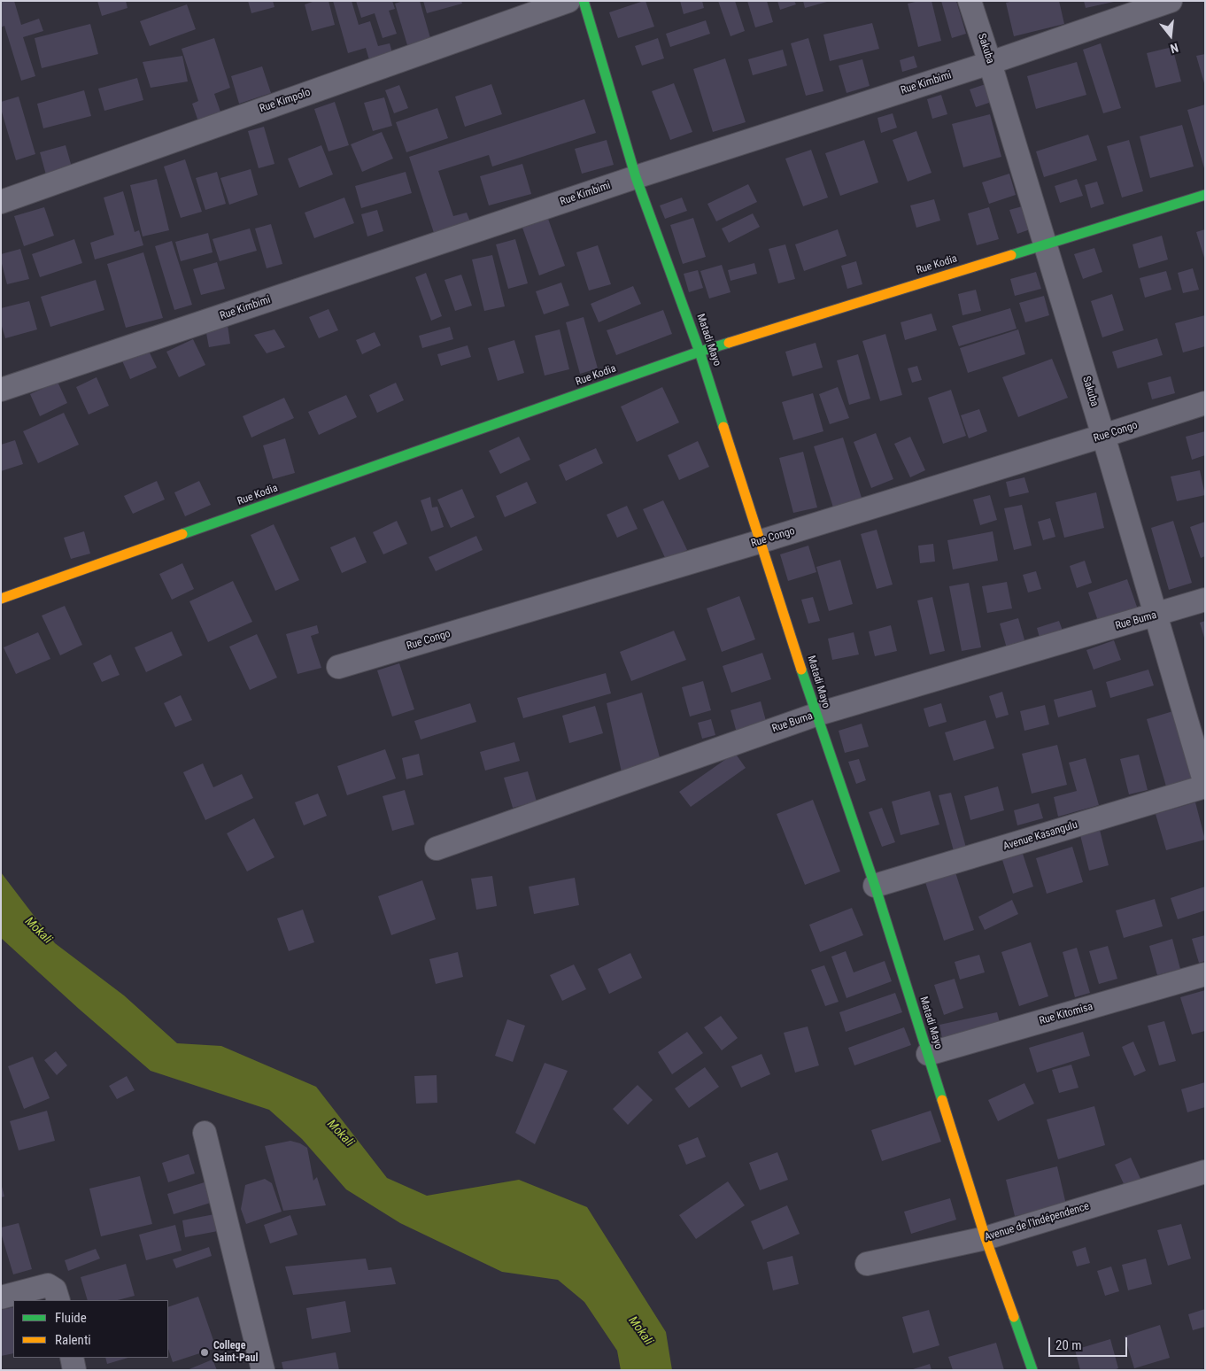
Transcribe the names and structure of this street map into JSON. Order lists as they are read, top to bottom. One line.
{"streets":{"street":["Sakuba","Rue Kimbimi","Rue Kimpolo","Rue Kodia","Matadi Mayo","Rue Congo","Rue Buma","Avenue Kasangulu","Rue Kitomisa","Avenue de l'Indépendence"]},"crossings":[["Sakuba","Rue Kimbimi"],["Sakuba","Rue Kodia"],["Sakuba","Rue Congo"],["Sakuba","Rue Buma"],["Sakuba","Avenue Kasangulu"],["Rue Kimbimi","Matadi Mayo"],["Rue Kodia","Matadi Mayo"],["Matadi Mayo","Rue Congo"],["Matadi Mayo","Rue Buma"],["Matadi Mayo","Avenue Kasangulu"],["Matadi Mayo","Rue Kitomisa"],["Matadi Mayo","Avenue de l'Indépendence"]],"water":["Mokali"],"places":["College Saint-Paul"],"legend":["Fluide","Ralenti"],"scale_bar":"20 m","north":"bottom"}
